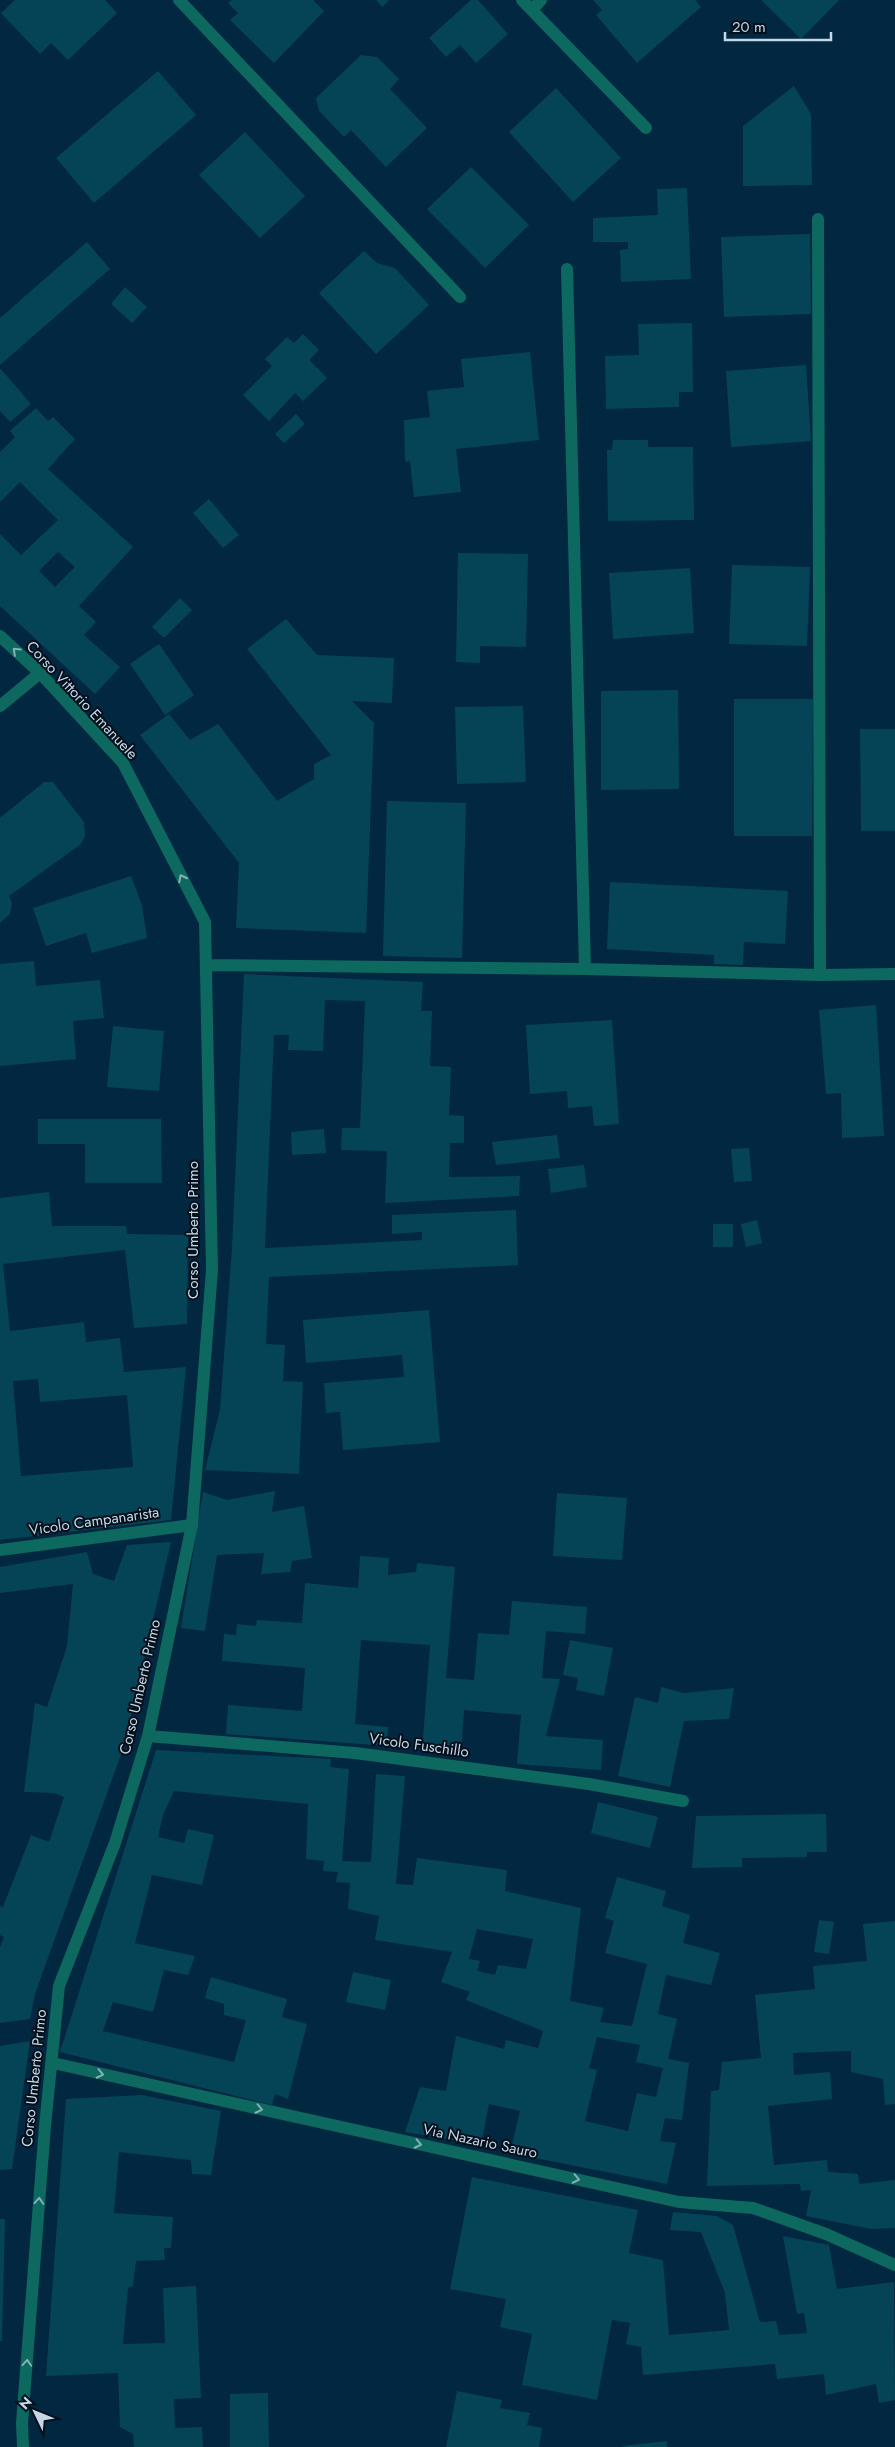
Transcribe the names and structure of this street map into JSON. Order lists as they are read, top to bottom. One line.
{"streets":{"street":["Corso Vittorio Emanuele","Corso Umberto Primo","Vicolo Campanarista","Vicolo Fuschillo","Via Nazario Sauro"]},"crossings":[["Corso Vittorio Emanuele","Corso Umberto Primo"],["Corso Umberto Primo","Vicolo Campanarista"],["Corso Umberto Primo","Vicolo Fuschillo"],["Corso Umberto Primo","Via Nazario Sauro"]],"one_way":["Corso Vittorio Emanuele","Via Nazario Sauro"],"scale_bar":"20 m","north":"top left"}
